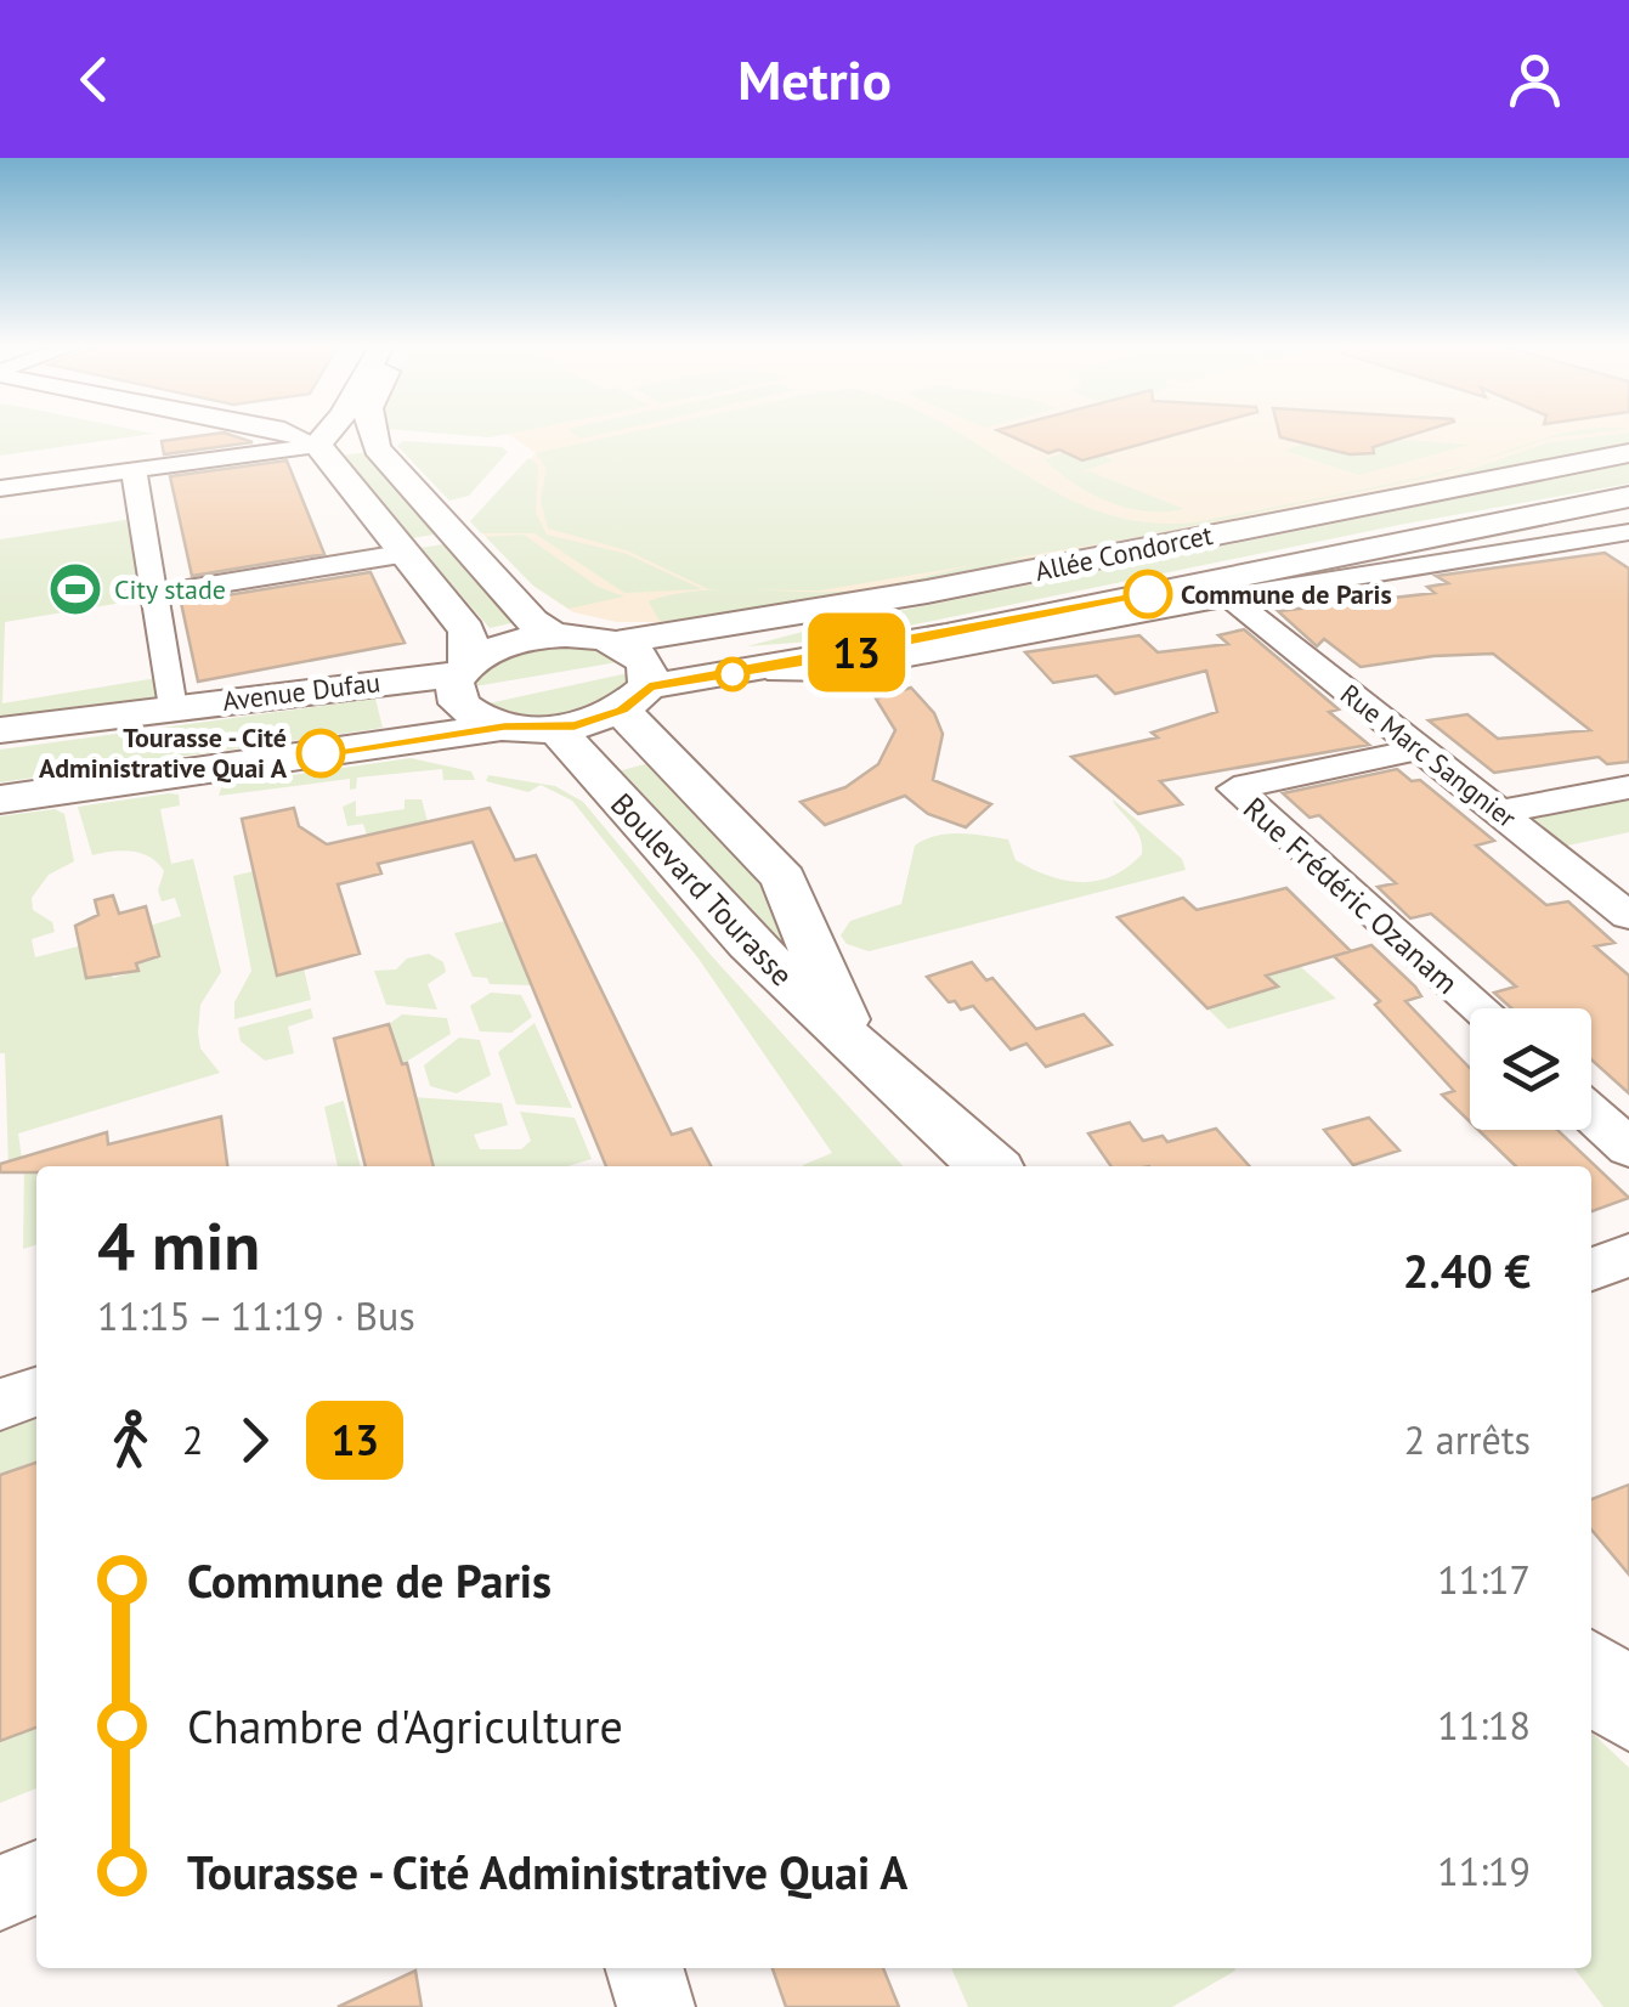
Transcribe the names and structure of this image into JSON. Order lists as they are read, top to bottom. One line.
{"streets":{"main road":["Allée Condorcet","Avenue Dufau","Boulevard Tourasse"],"street":["Rue Marc Sangnier","Rue Frédéric Ozanam"]},"crossings":[["Allée Condorcet","Avenue Dufau"],["Allée Condorcet","Boulevard Tourasse"],["Rue Marc Sangnier","Rue Frédéric Ozanam"]],"places":{"sports":["City stade"],"other":["Commune de Paris","Tourasse - Cité Administrative Quai A"]},"lines":["bus line 13"],"page":{"header":"Metrio","on_map":"13","heading":["4 min","11:15 – 11:19 · Bus","2.40 €"],"legs":["2","13","2 arrêts"],"list":[{"name":"Commune de Paris","value":"11:17"},{"name":"Chambre d'Agriculture","value":"11:18"},{"name":"Tourasse - Cité Administrative Quai A","value":"11:19"}]}}
